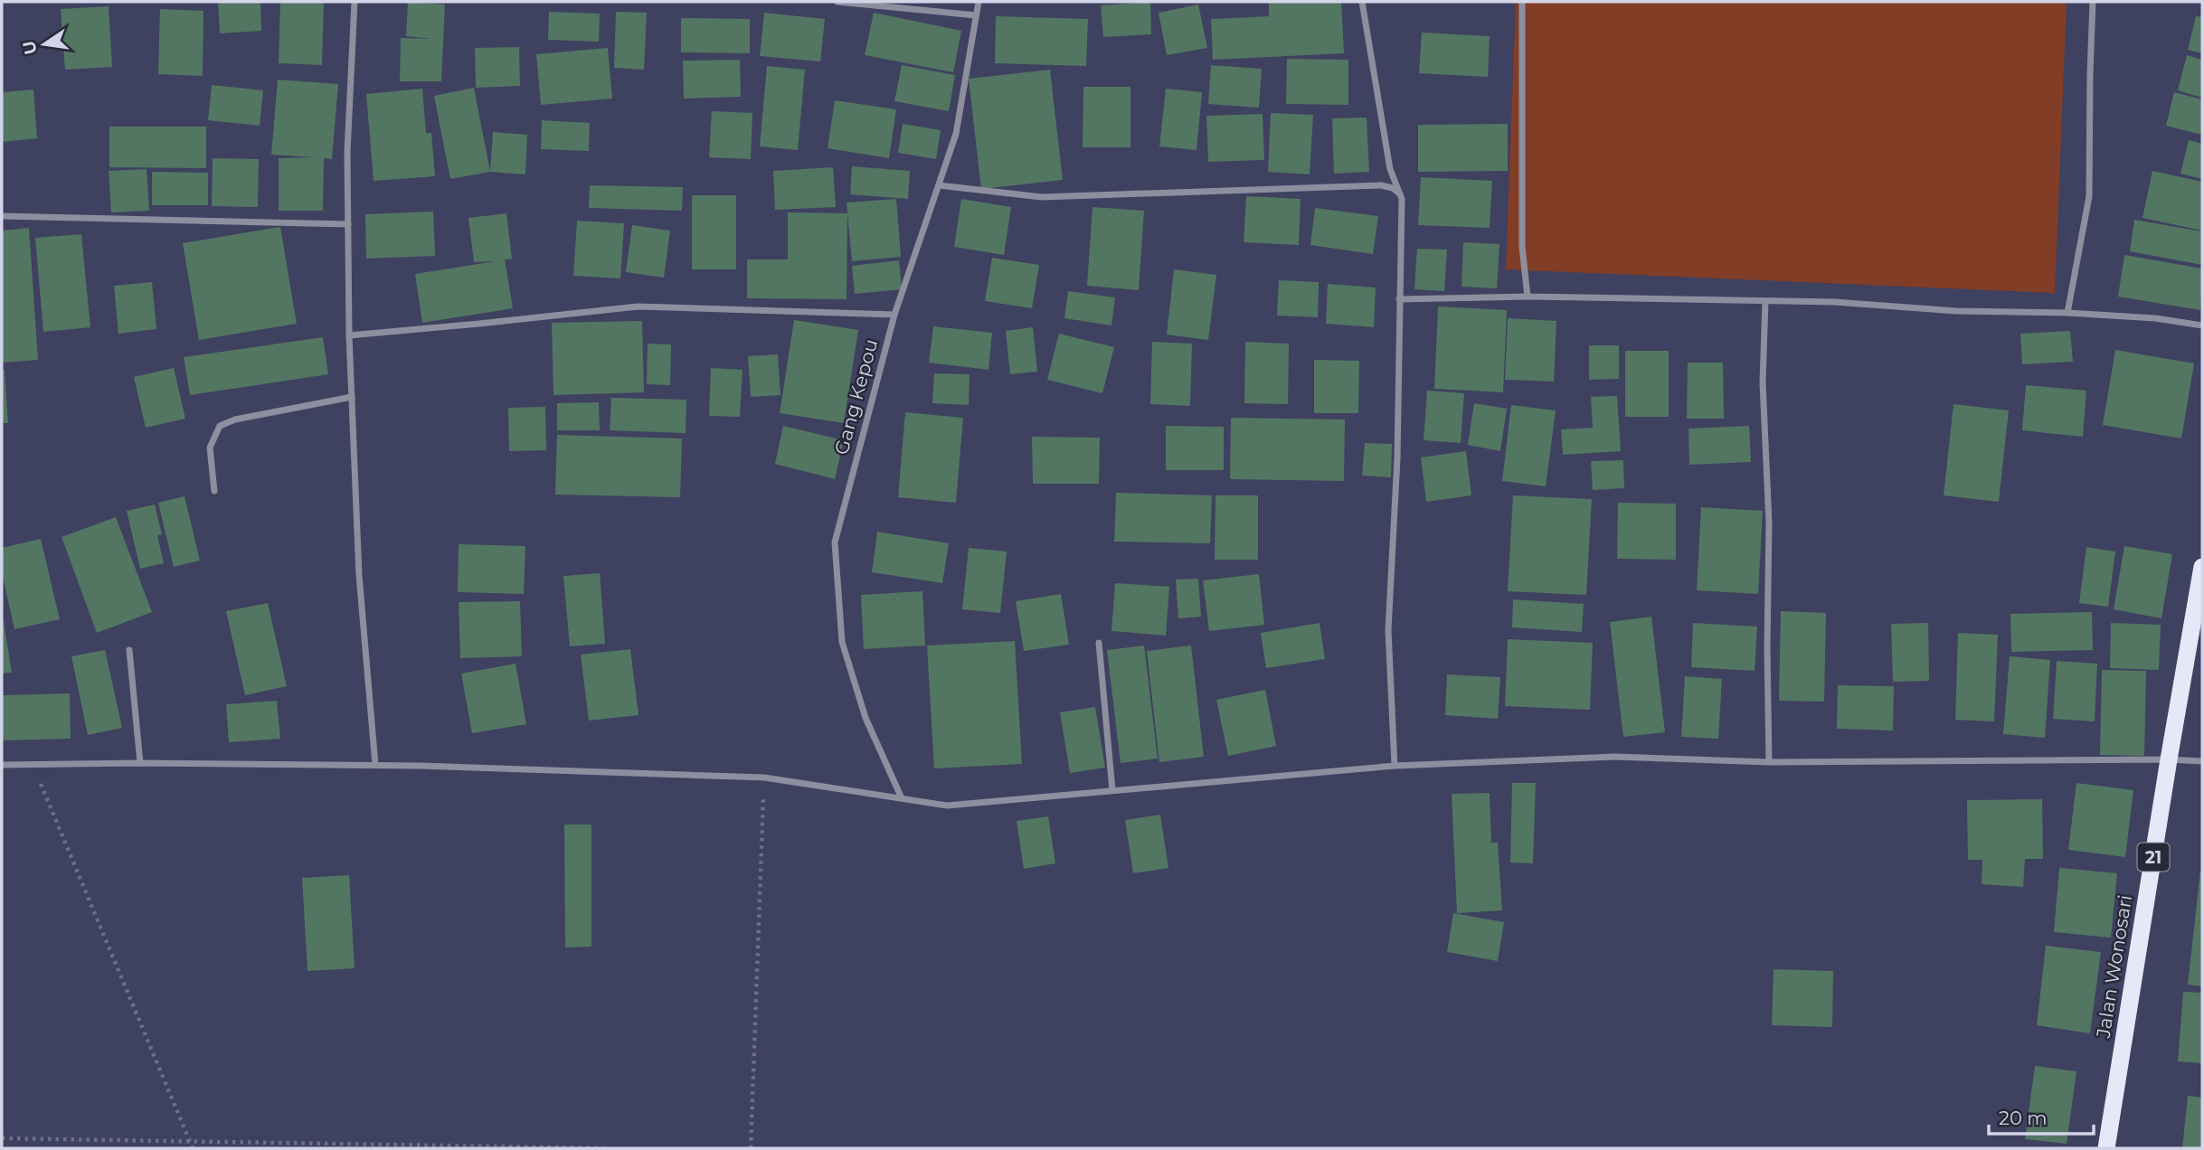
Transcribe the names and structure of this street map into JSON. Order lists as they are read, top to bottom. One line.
{"streets":{"highway":["21","Jalan Wonosari"],"street":["Gang Kepou"]},"scale_bar":"20 m","north":"left"}
